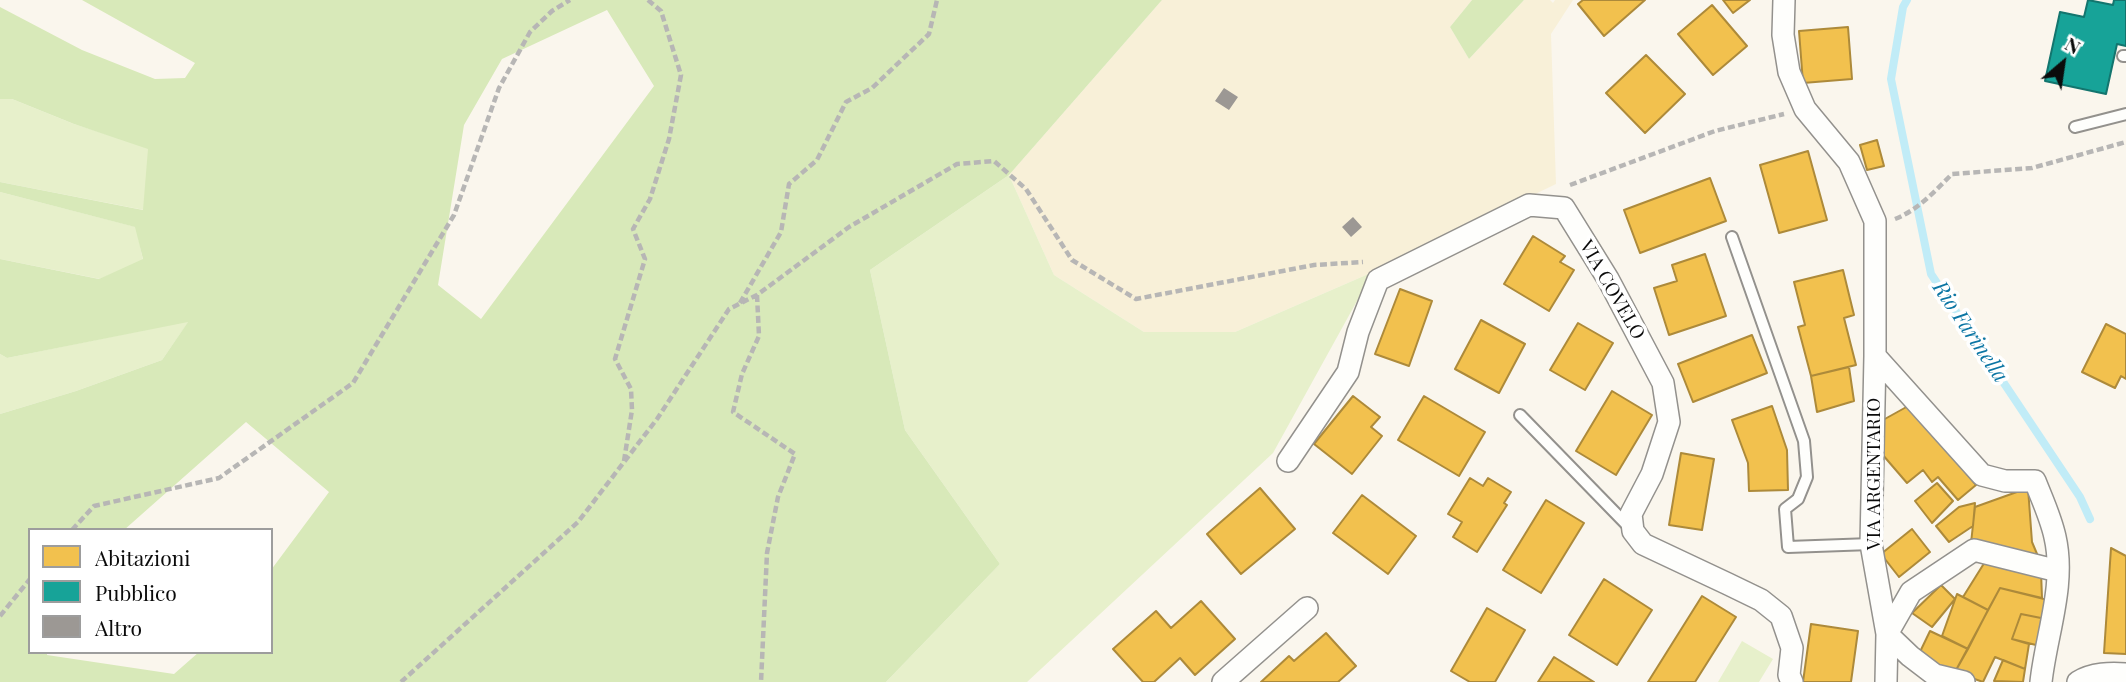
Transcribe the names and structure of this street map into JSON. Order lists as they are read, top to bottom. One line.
{"streets":{"street":["VIA COVELO","VIA ARGENTARIO"]},"water":["Rio Farinella"],"legend":["Abitazioni","Pubblico","Altro"],"north":"top right"}
